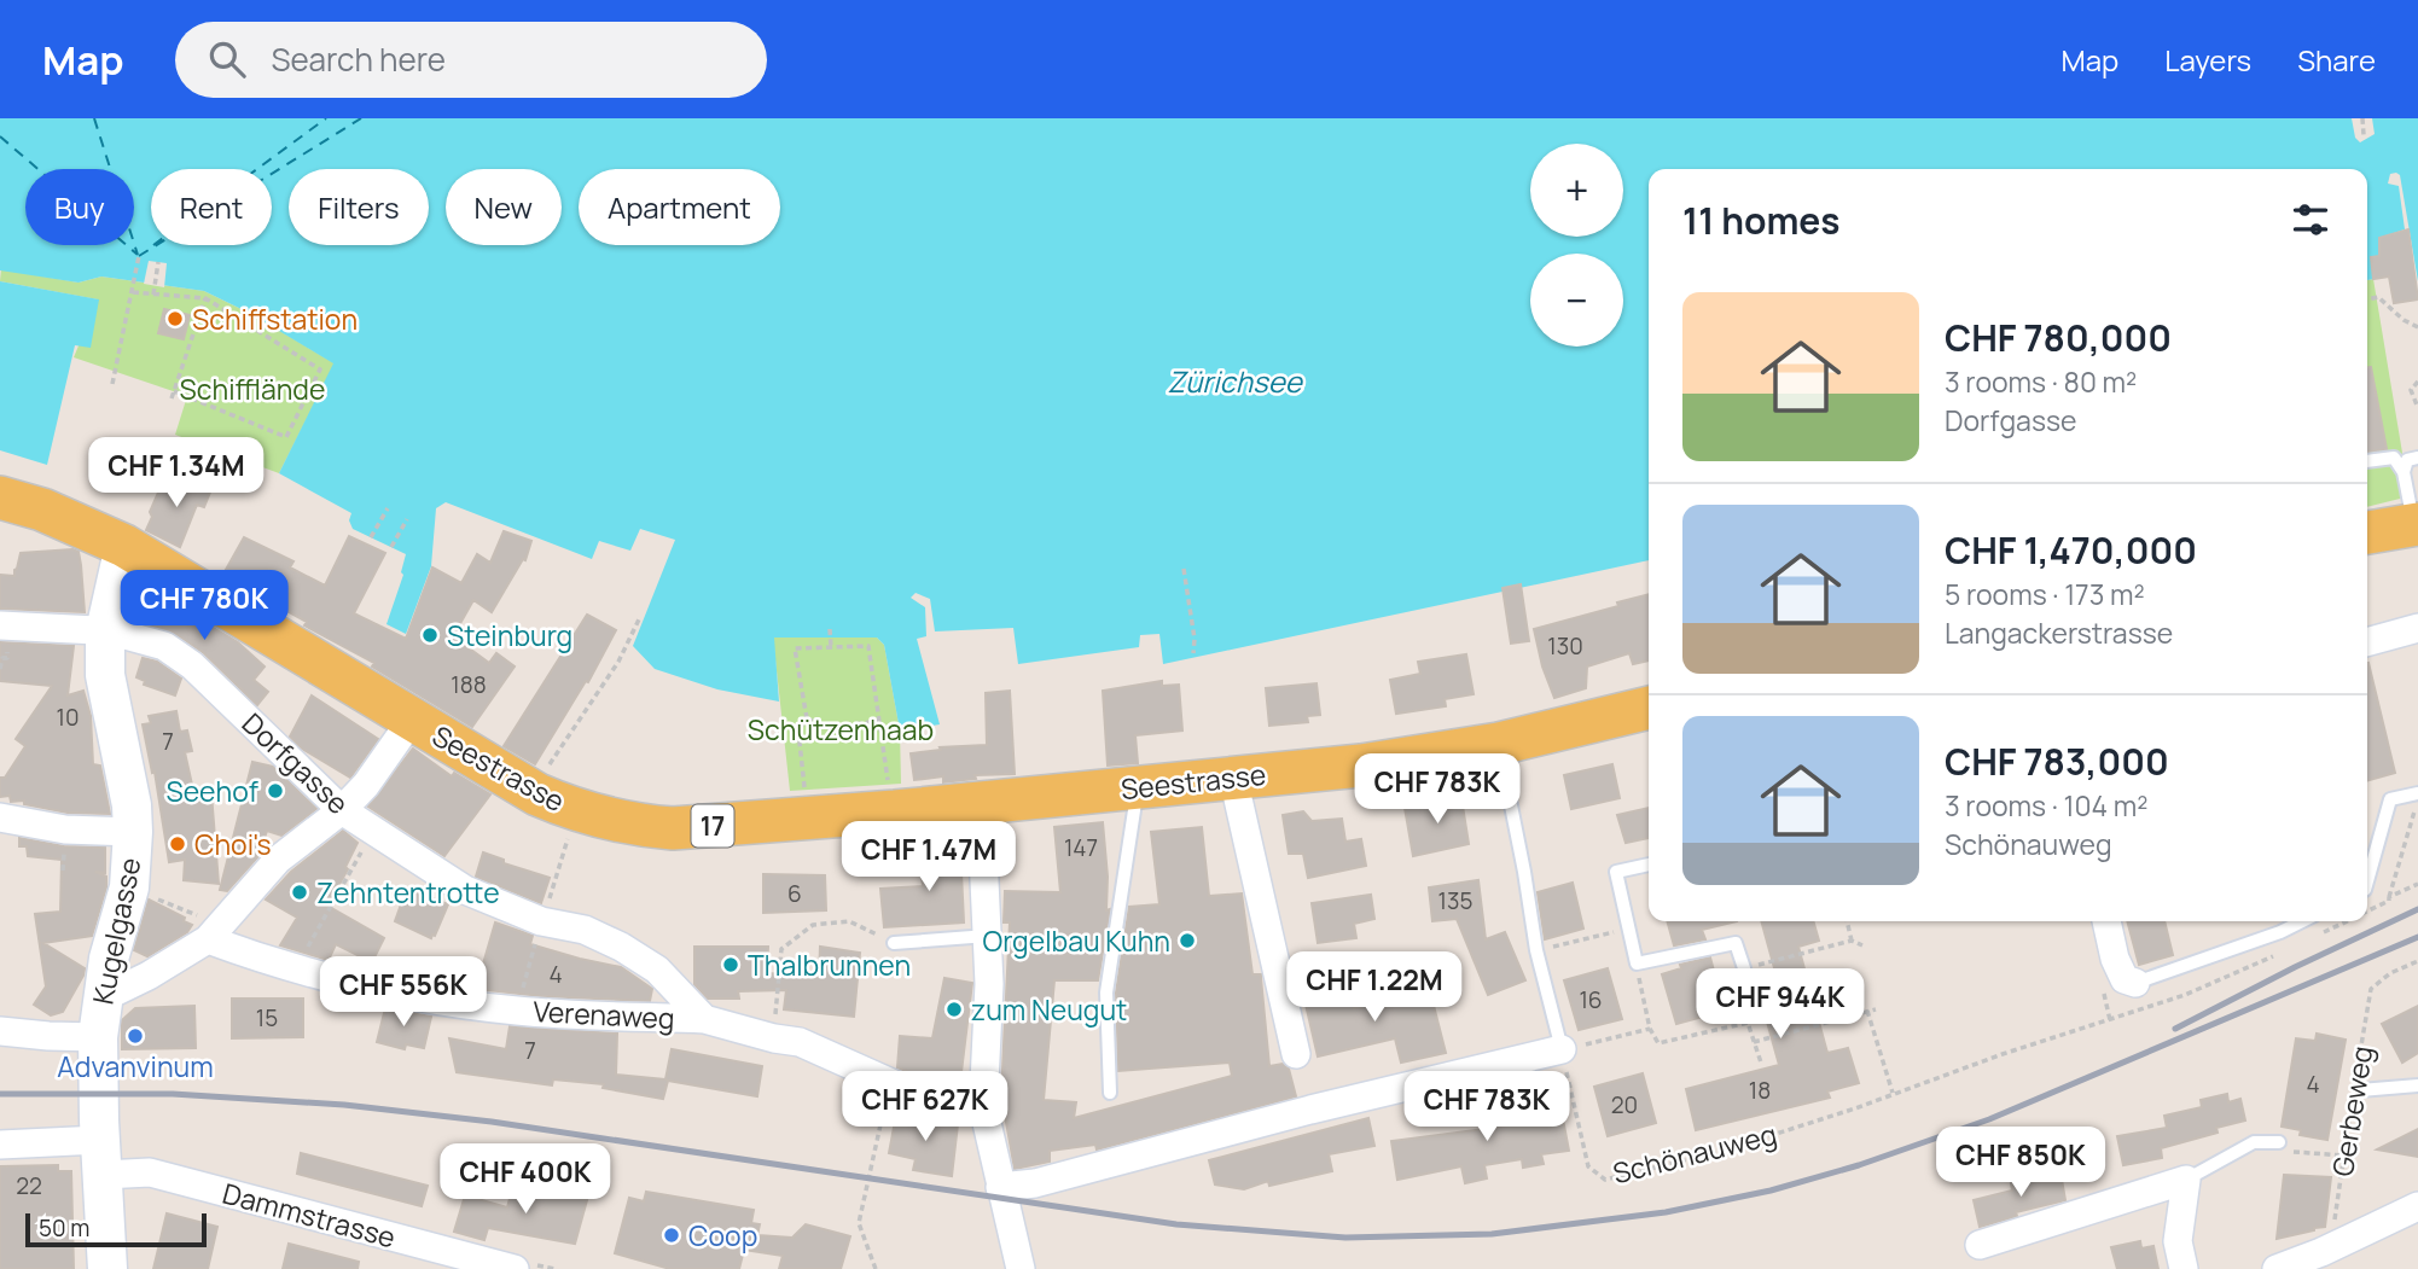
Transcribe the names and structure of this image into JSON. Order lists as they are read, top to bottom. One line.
{"streets":{"main road":["Seestrasse","17"],"street":["Dorfgasse","Kugelgasse","Verenaweg","Dammstrasse"],"path":["Gerbeweg","Schönauweg"]},"crossings":[["Dorfgasse","Verenaweg"],["Seestrasse","Kugelgasse"],["Kugelgasse","Dammstrasse"]],"water":["Zürichsee"],"parks":["Schifflände","Schützenhaab"],"places":["Schiffstation","Steinburg","Seehof","Choi's","Zehntentrotte","Orgelbau Kuhn","Thalbrunnen","zum Neugut","Advanvinum","Coop"],"house_numbers":["130","188","10","7","147","6","135","4","16","15","7","4","18","20","22"],"scale_bar":"50 m","page":{"header":"Map","search":"Search here","nav":["Map","Layers","Share"],"map_buttons":["+","−"],"chip":["Buy","Rent","Filters","New","Apartment"],"heading":"11 homes","list":[{"name":"CHF 780,000","note":"3 rooms · 80 m² · Dorfgasse"},{"name":"CHF 1,470,000","note":"5 rooms · 173 m² · Langackerstrasse"},{"name":"CHF 783,000","note":"3 rooms · 104 m² · Schönauweg"}],"price":["CHF 1.34M","CHF 780K","CHF 783K","CHF 1.47M","CHF 1.22M","CHF 556K","CHF 944K","CHF 627K","CHF 783K","CHF 850K","CHF 400K"],"scale":"50 m"}}
